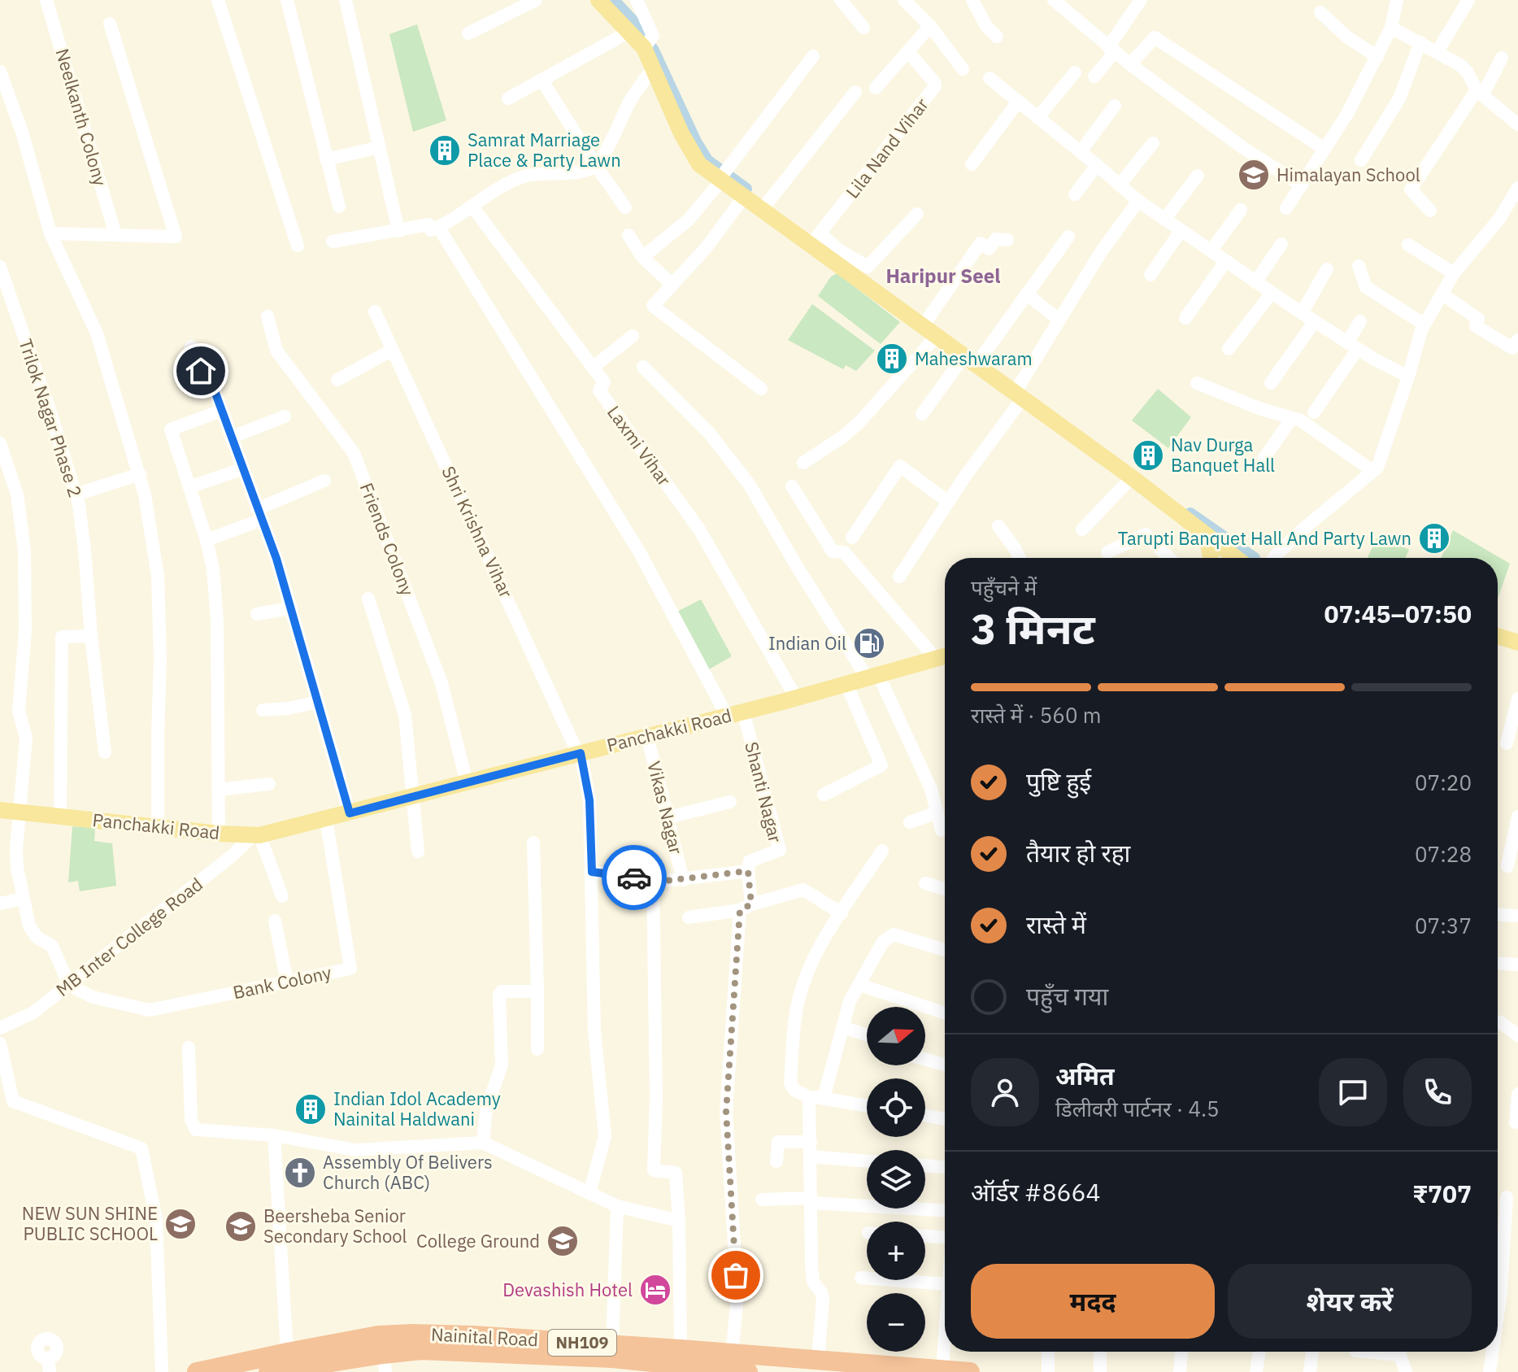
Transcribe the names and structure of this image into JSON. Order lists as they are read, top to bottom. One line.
{"streets":{"highway":["Nainital Road","NH109"],"main road":["Panchakki Road"],"street":["Neelkanth Colony","Lila Nand Vihar","Trilok Nagar Phase 2","Laxmi Vihar","Shri Krishna Vihar","Friends Colony","Shanti Nagar","Vikas Nagar","MB Inter College Road","Bank Colony"]},"crossings":[["Laxmi Vihar","Panchakki Road"],["Shri Krishna Vihar","Panchakki Road"],["Friends Colony","Panchakki Road"],["Panchakki Road","Shanti Nagar"],["Panchakki Road","Vikas Nagar"],["Panchakki Road","MB Inter College Road"],["Panchakki Road","Bank Colony"],["MB Inter College Road","Bank Colony"]],"districts":["Haripur Seel"],"places":{"building":["Samrat Marriage Place & Party Lawn","Maheshwaram","Nav Durga Banquet Hall","Tarupti Banquet Hall And Party Lawn","Indian Idol Academy Nainital Haldwani"],"school or university":["Himalayan School","NEW SUN SHINE PUBLIC SCHOOL","Beersheba Senior Secondary School","College Ground"],"fuel station":["Indian Oil"],"church":["Assembly Of Belivers Church (ABC)"],"hotel":["Devashish Hotel"]},"north":"right","page":{"heading":["3 मिनट","पहुँचने में","07:45–07:50"],"panel":["अमित","डिलीवरी पार्टनर · 4.5","ऑर्डर #8664","₹707"],"bar":"रास्ते में · 560 m","list":[["पुष्टि हुई","07:20"],["तैयार हो रहा","07:28"],["रास्ते में","07:37"],"पहुँच गया"],"map_buttons":["+","−"],"buttons":["मदद","शेयर करें"]}}
